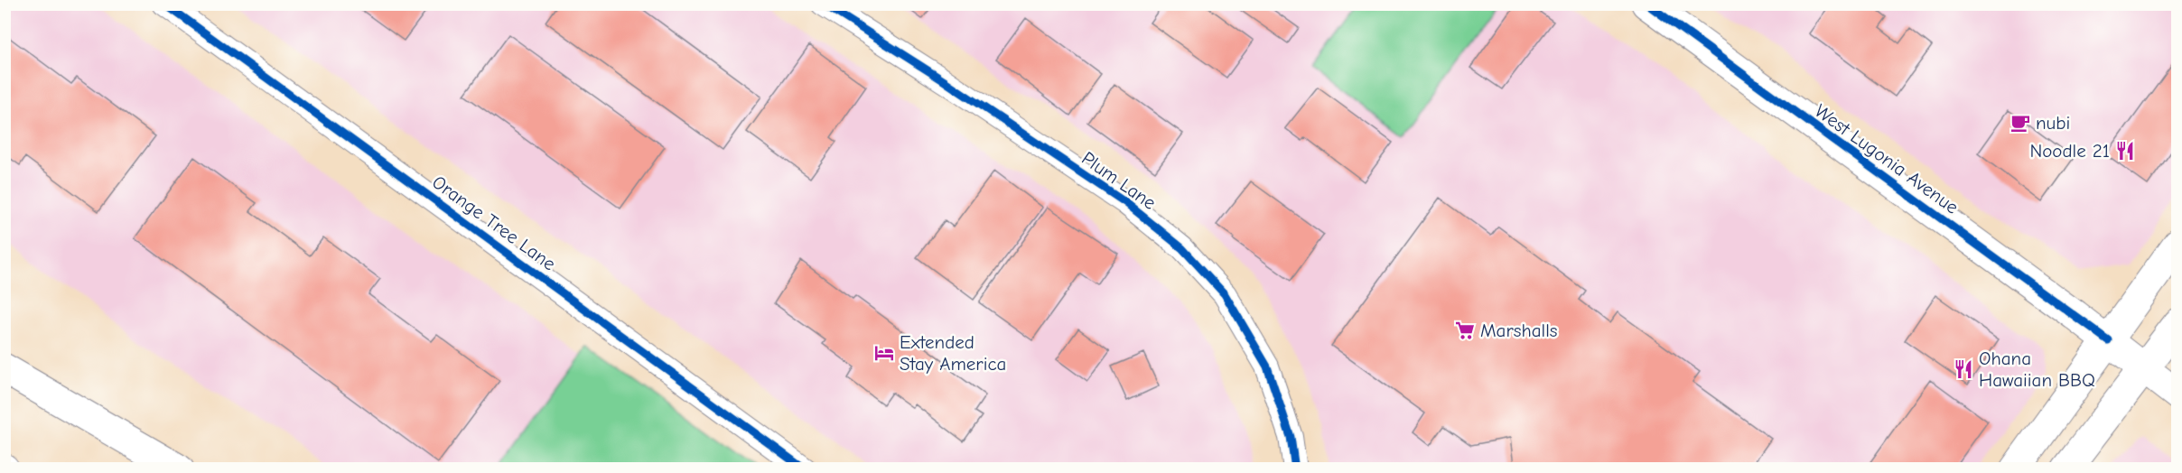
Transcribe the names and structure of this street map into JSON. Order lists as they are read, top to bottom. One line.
{"streets":{"main road":["West Lugonia Avenue"],"street":["Plum Lane","Orange Tree Lane"]},"places":{"cafe":["nubi"],"restaurant":["Noodle 21","Ohana Hawaiian BBQ"],"supermarket":["Marshalls"],"hotel":["Extended Stay America"]}}
